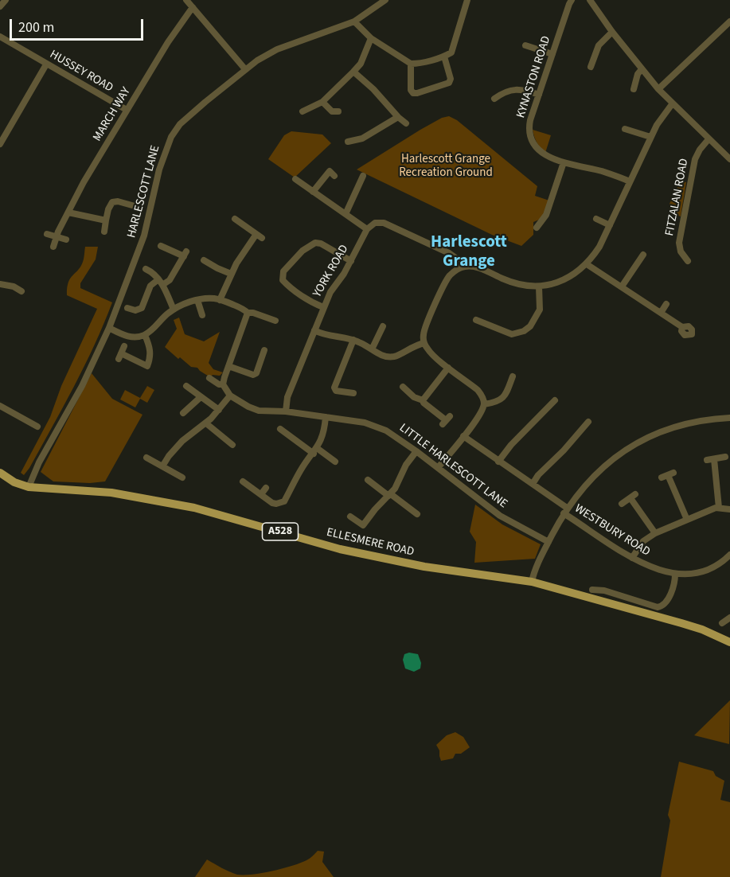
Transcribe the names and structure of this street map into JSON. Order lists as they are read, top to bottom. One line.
{"streets":{"main road":["A528","ELLESMERE ROAD"],"street":["HUSSEY ROAD","KYNASTON ROAD","MARCH WAY","HARLESCOTT LANE","FITZALAN ROAD","YORK ROAD","LITTLE HARLESCOTT LANE","WESTBURY ROAD"]},"crossings":[["HUSSEY ROAD","MARCH WAY"],["HARLESCOTT LANE","ELLESMERE ROAD"],["YORK ROAD","LITTLE HARLESCOTT LANE"]],"districts":["Harlescott Grange"],"parks":["Harlescott Grange Recreation Ground"],"scale_bar":"200 m"}
